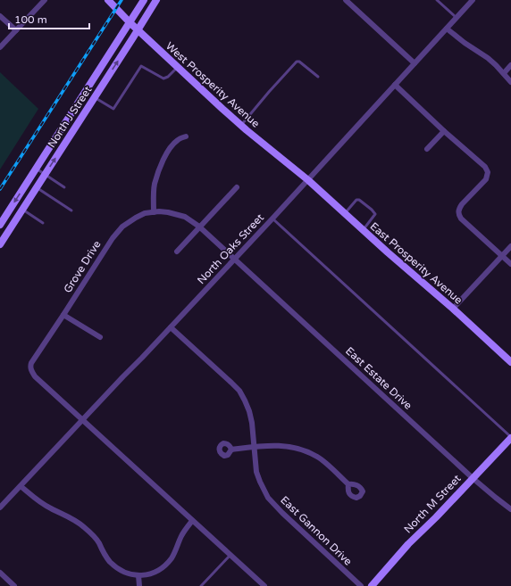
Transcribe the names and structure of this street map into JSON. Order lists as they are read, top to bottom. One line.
{"streets":{"main road":["West Prosperity Avenue","North J Street","East Prosperity Avenue","North M Street"],"street":["North Oaks Street","Grove Drive","East Estate Drive","East Gannon Drive"]},"crossings":[["West Prosperity Avenue","North J Street"],["West Prosperity Avenue","North Oaks Street"],["West Prosperity Avenue","East Prosperity Avenue"],["North Oaks Street","East Prosperity Avenue"],["North Oaks Street","Grove Drive"],["North Oaks Street","East Estate Drive"],["North Oaks Street","East Gannon Drive"],["Grove Drive","East Estate Drive"],["East Estate Drive","North M Street"]],"scale_bar":"100 m"}
